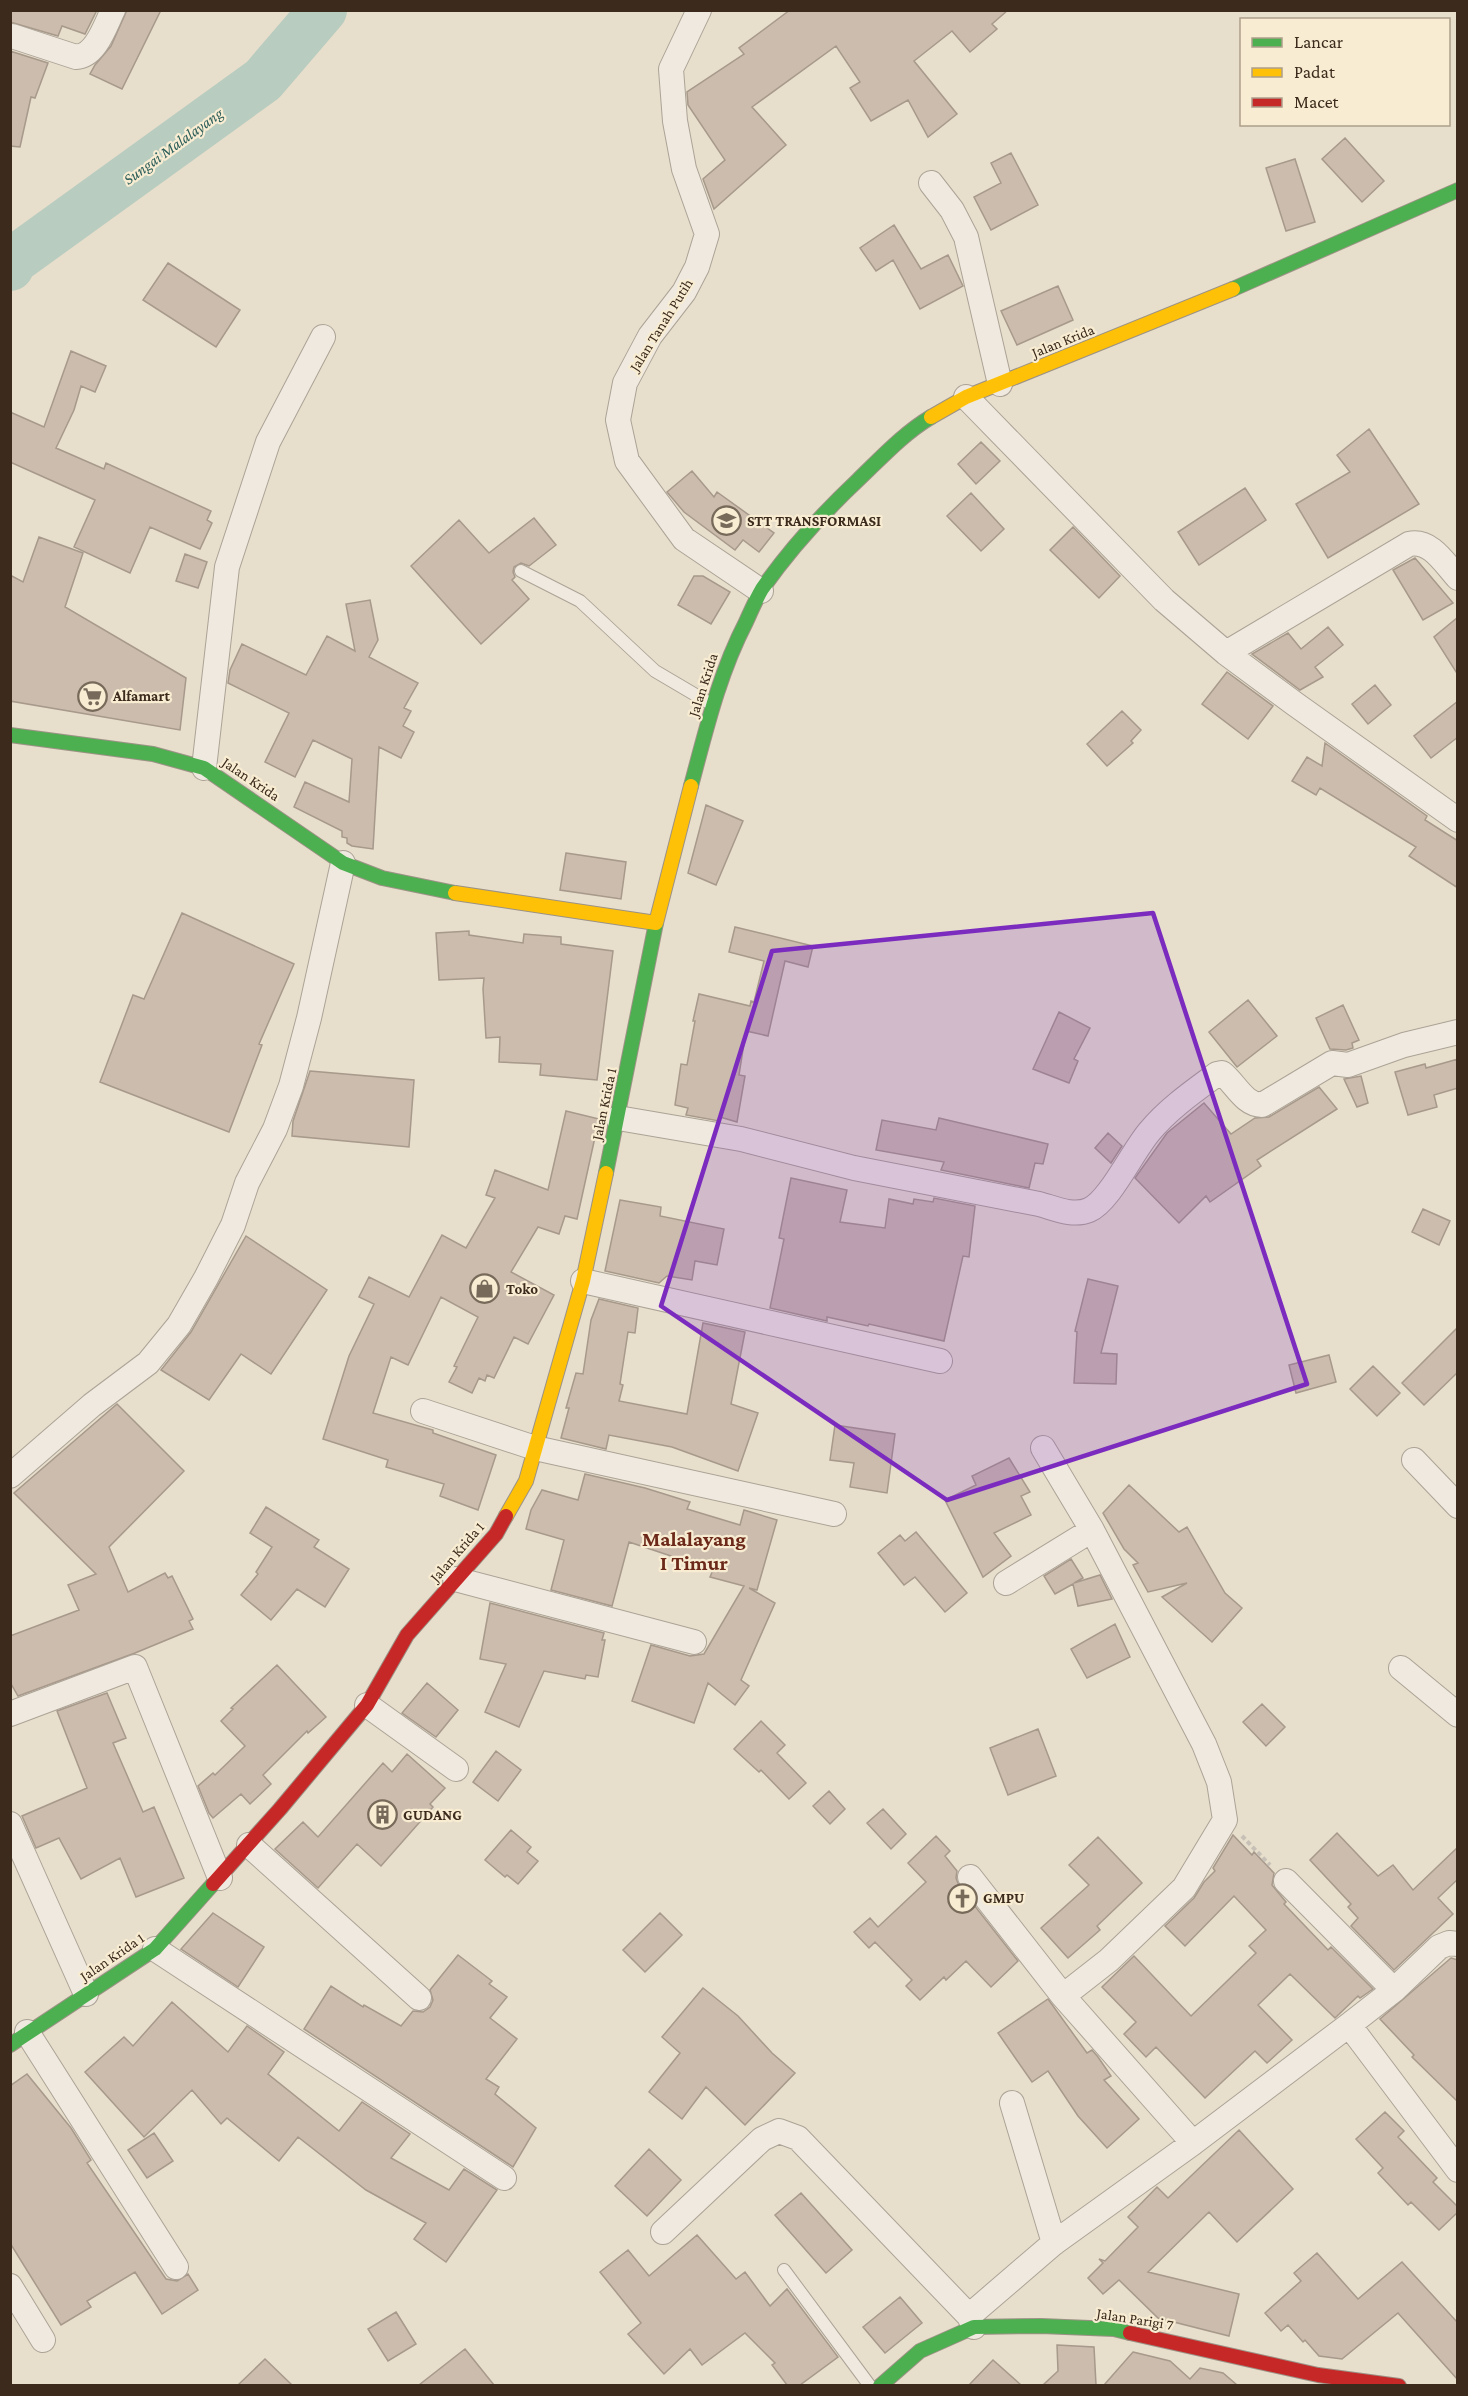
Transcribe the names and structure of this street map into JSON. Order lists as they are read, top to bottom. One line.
{"streets":{"street":["Jalan Tanah Putih","Jalan Krida","Jalan Krida 1","Jalan Parigi 7"]},"crossings":[["Jalan Tanah Putih","Jalan Krida"],["Jalan Krida","Jalan Krida 1"]],"districts":["Malalayang I Timur"],"water":["Sungai Malalayang"],"places":{"school or university":["STT TRANSFORMASI"],"supermarket":["Alfamart"],"shop":["Toko"],"building":["GUDANG"],"church":["GMPU"]},"legend":["Lancar","Padat","Macet"]}
